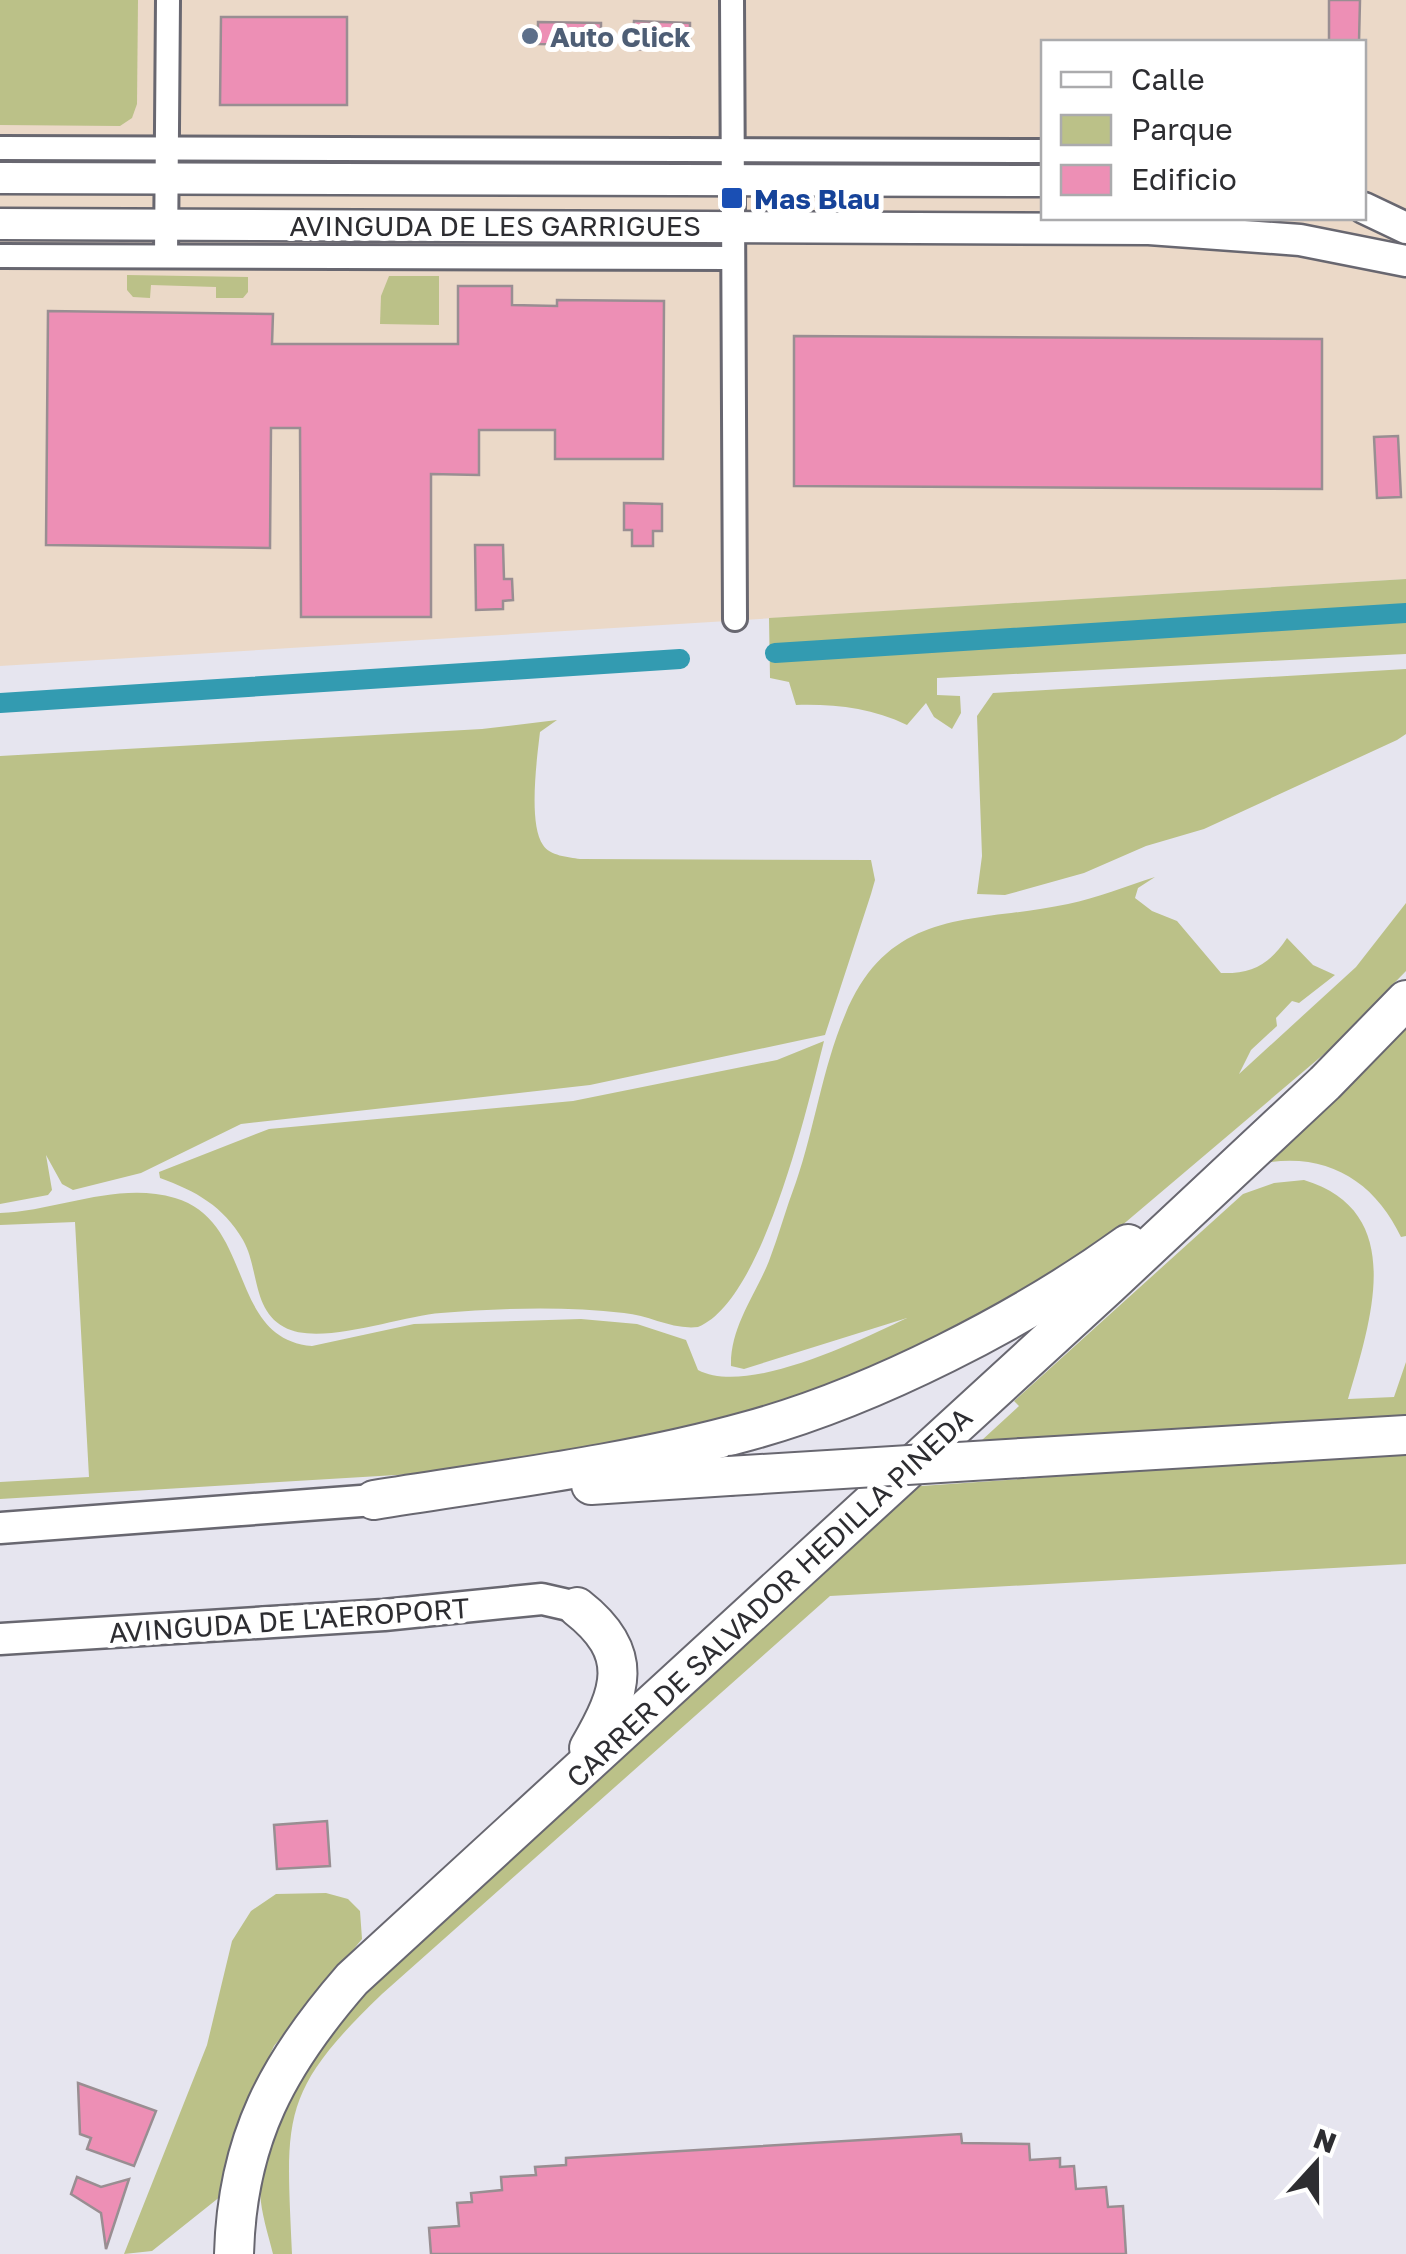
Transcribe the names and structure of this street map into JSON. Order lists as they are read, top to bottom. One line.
{"streets":{"main road":["CARRER DE SALVADOR HEDILLA PINEDA"],"street":["AVINGUDA DE LES GARRIGUES","AVINGUDA DE L'AEROPORT"]},"places":{"other":["Auto Click"],"transit":["Mas Blau"]},"legend":["Calle","Parque","Edificio"],"north":"top"}
